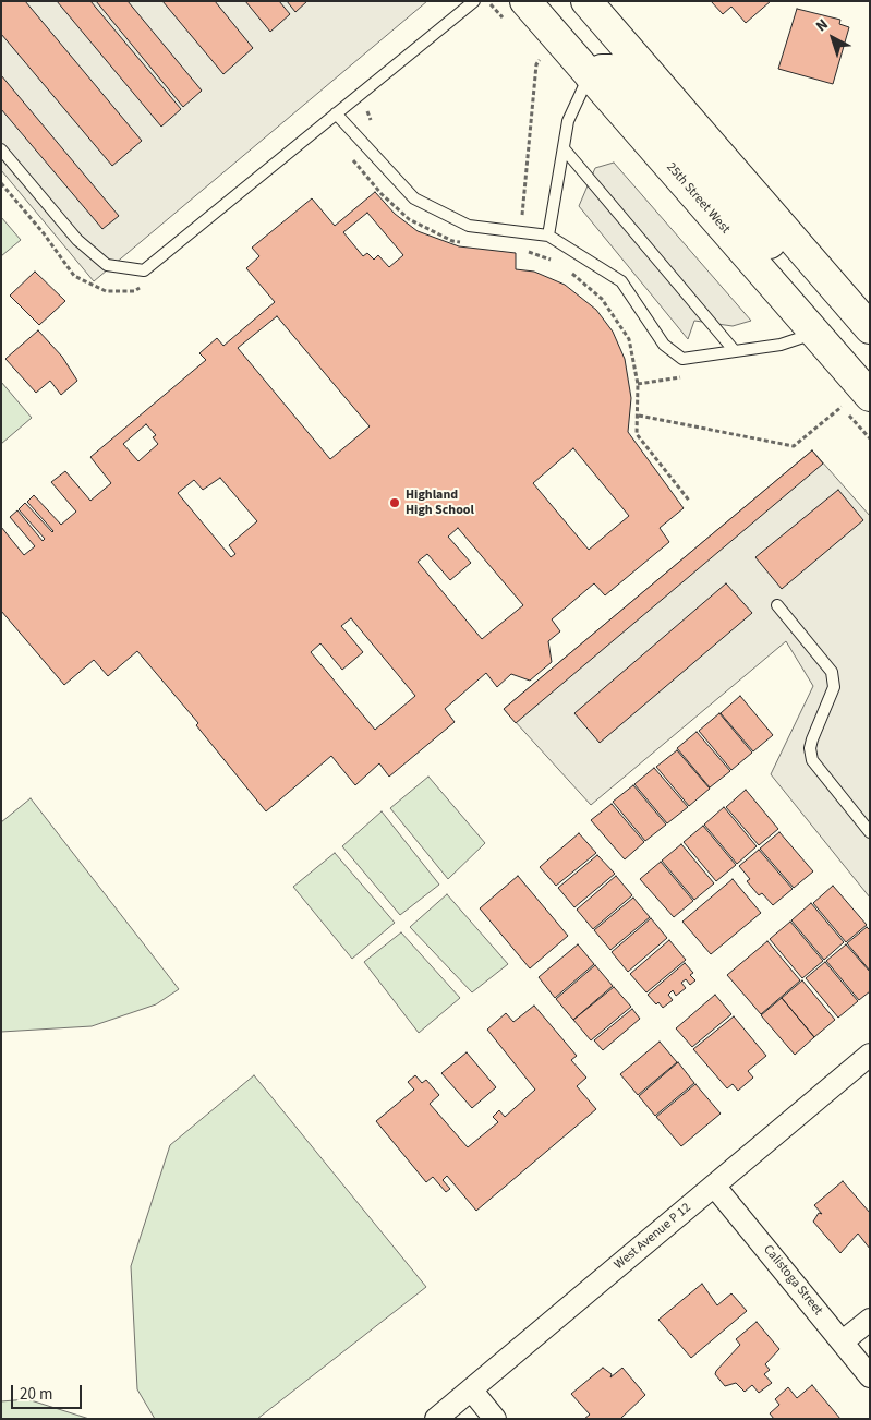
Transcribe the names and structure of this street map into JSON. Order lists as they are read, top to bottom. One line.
{"streets":{"main road":["25th Street West"],"street":["West Avenue P 12","Calistoga Street"]},"crossings":[["West Avenue P 12","Calistoga Street"]],"places":["Highland High School"],"scale_bar":"20 m","north":"top left"}
